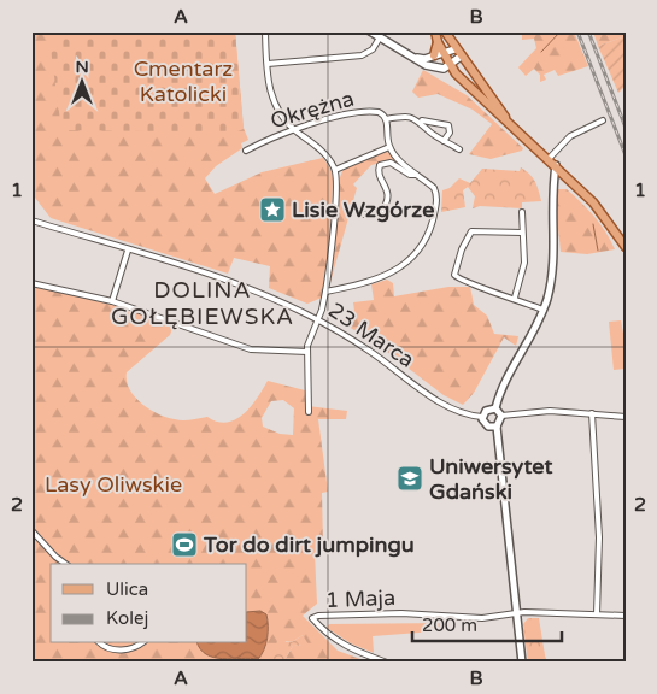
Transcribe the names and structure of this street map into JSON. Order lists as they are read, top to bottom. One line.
{"streets":{"street":["Okrężna","23 Marca","1 Maja"]},"districts":["DOLINA GOŁĘBIEWSKA"],"parks":["Cmentarz Katolicki","Lasy Oliwskie"],"places":{"place":["Lisie Wzgórze"],"school or university":["Uniwersytet Gdański"],"sports":["Tor do dirt jumpingu"]},"legend":["Ulica","Kolej"],"scale_bar":"200 m","north":"top","grid":{"columns":["A","B"],"rows":["1","2"]}}
